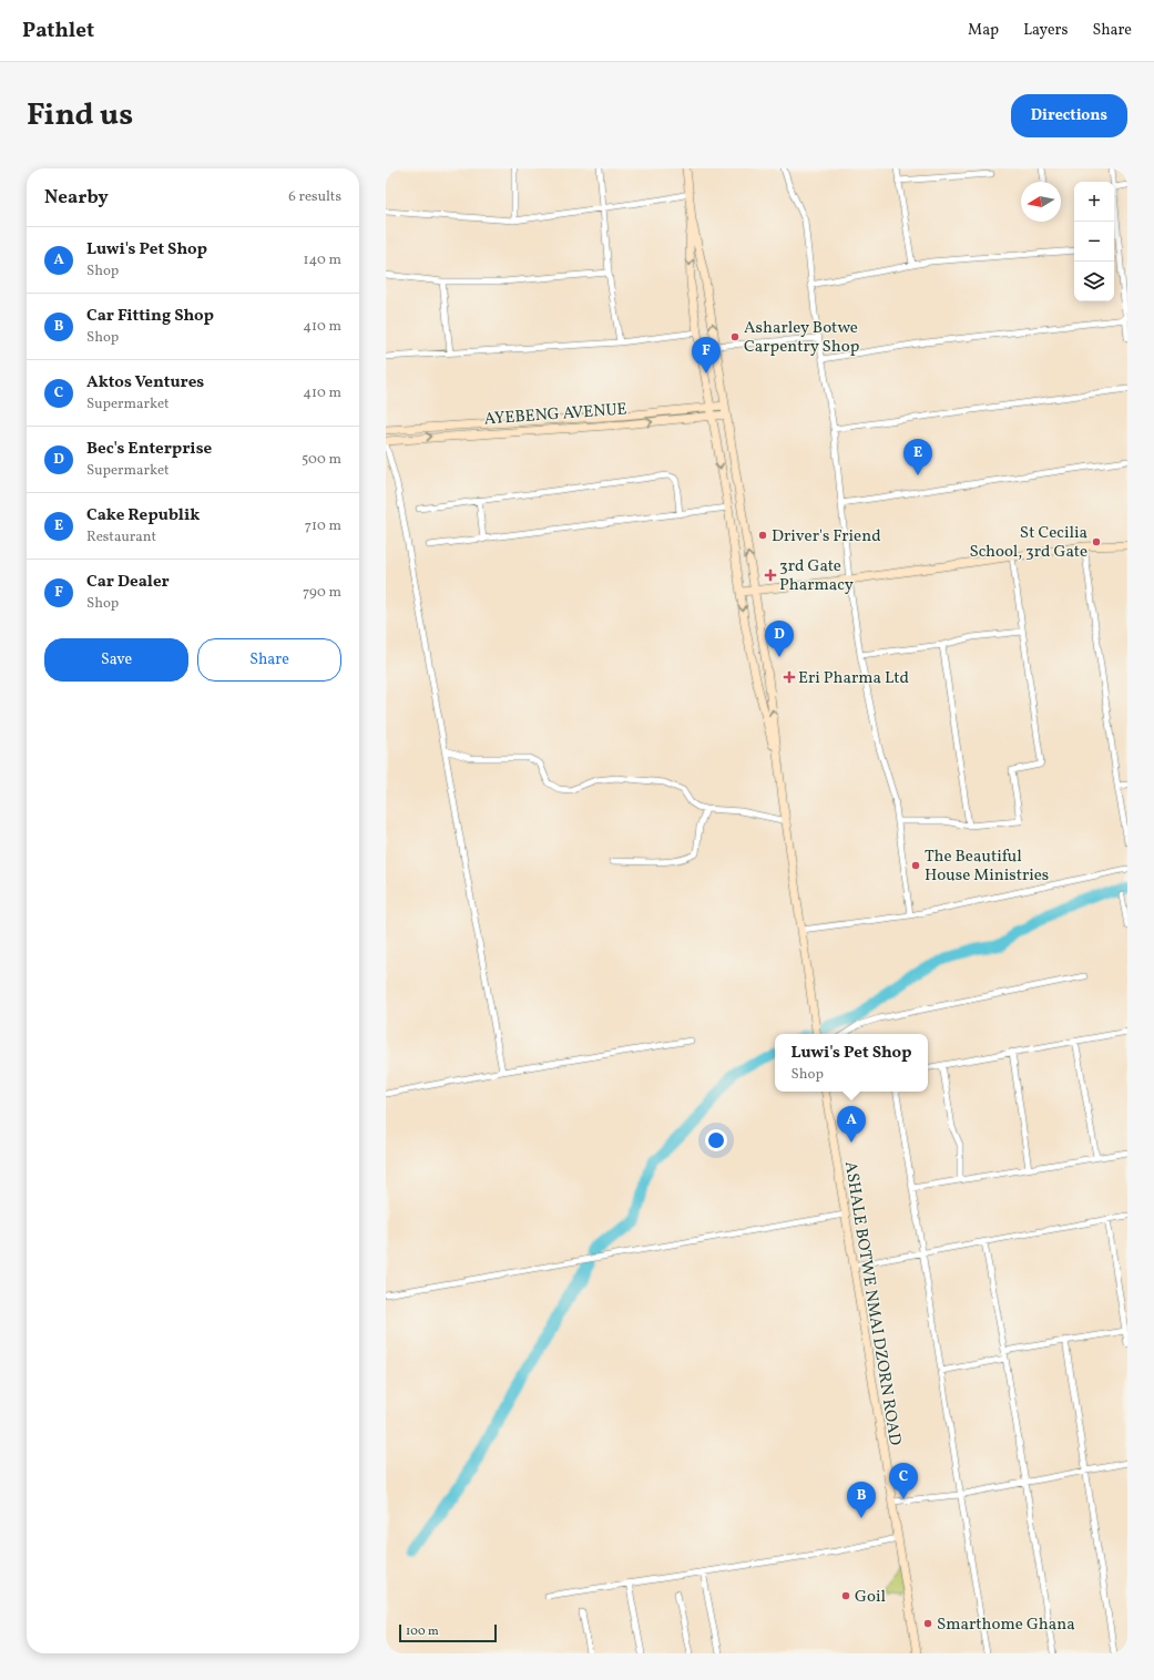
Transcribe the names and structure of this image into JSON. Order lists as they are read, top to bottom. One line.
{"streets":{"main road":["AYEBENG AVENUE","ASHALE BOTWE NMAI DZORN ROAD"]},"places":{"other":["Asharley Botwe Carpentry Shop","Driver's Friend","St Cecilia School, 3rd Gate","The Beautiful House Ministries","Goil","Smarthome Ghana"],"health":["3rd Gate Pharmacy","Eri Pharma Ltd"]},"scale_bar":"100 m","north":"left","page":{"header":"Pathlet","nav":["Map","Layers","Share"],"title":"Find us","buttons":["Directions",["Save","Share"]],"heading":["Nearby","6 results"],"map_buttons":["+","−"],"list":[{"mark":"A","name":"Luwi's Pet Shop","note":"Shop","value":"140 m"},{"mark":"B","name":"Car Fitting Shop","note":"Shop","value":"410 m"},{"mark":"C","name":"Aktos Ventures","note":"Supermarket","value":"410 m"},{"mark":"D","name":"Bec's Enterprise","note":"Supermarket","value":"500 m"},{"mark":"E","name":"Cake Republik","note":"Restaurant","value":"710 m"},{"mark":"F","name":"Car Dealer","note":"Shop","value":"790 m"}],"pins":["F","E","D","A","C","B"],"popup":["Luwi's Pet Shop","Shop"],"scale":"100 m"}}
